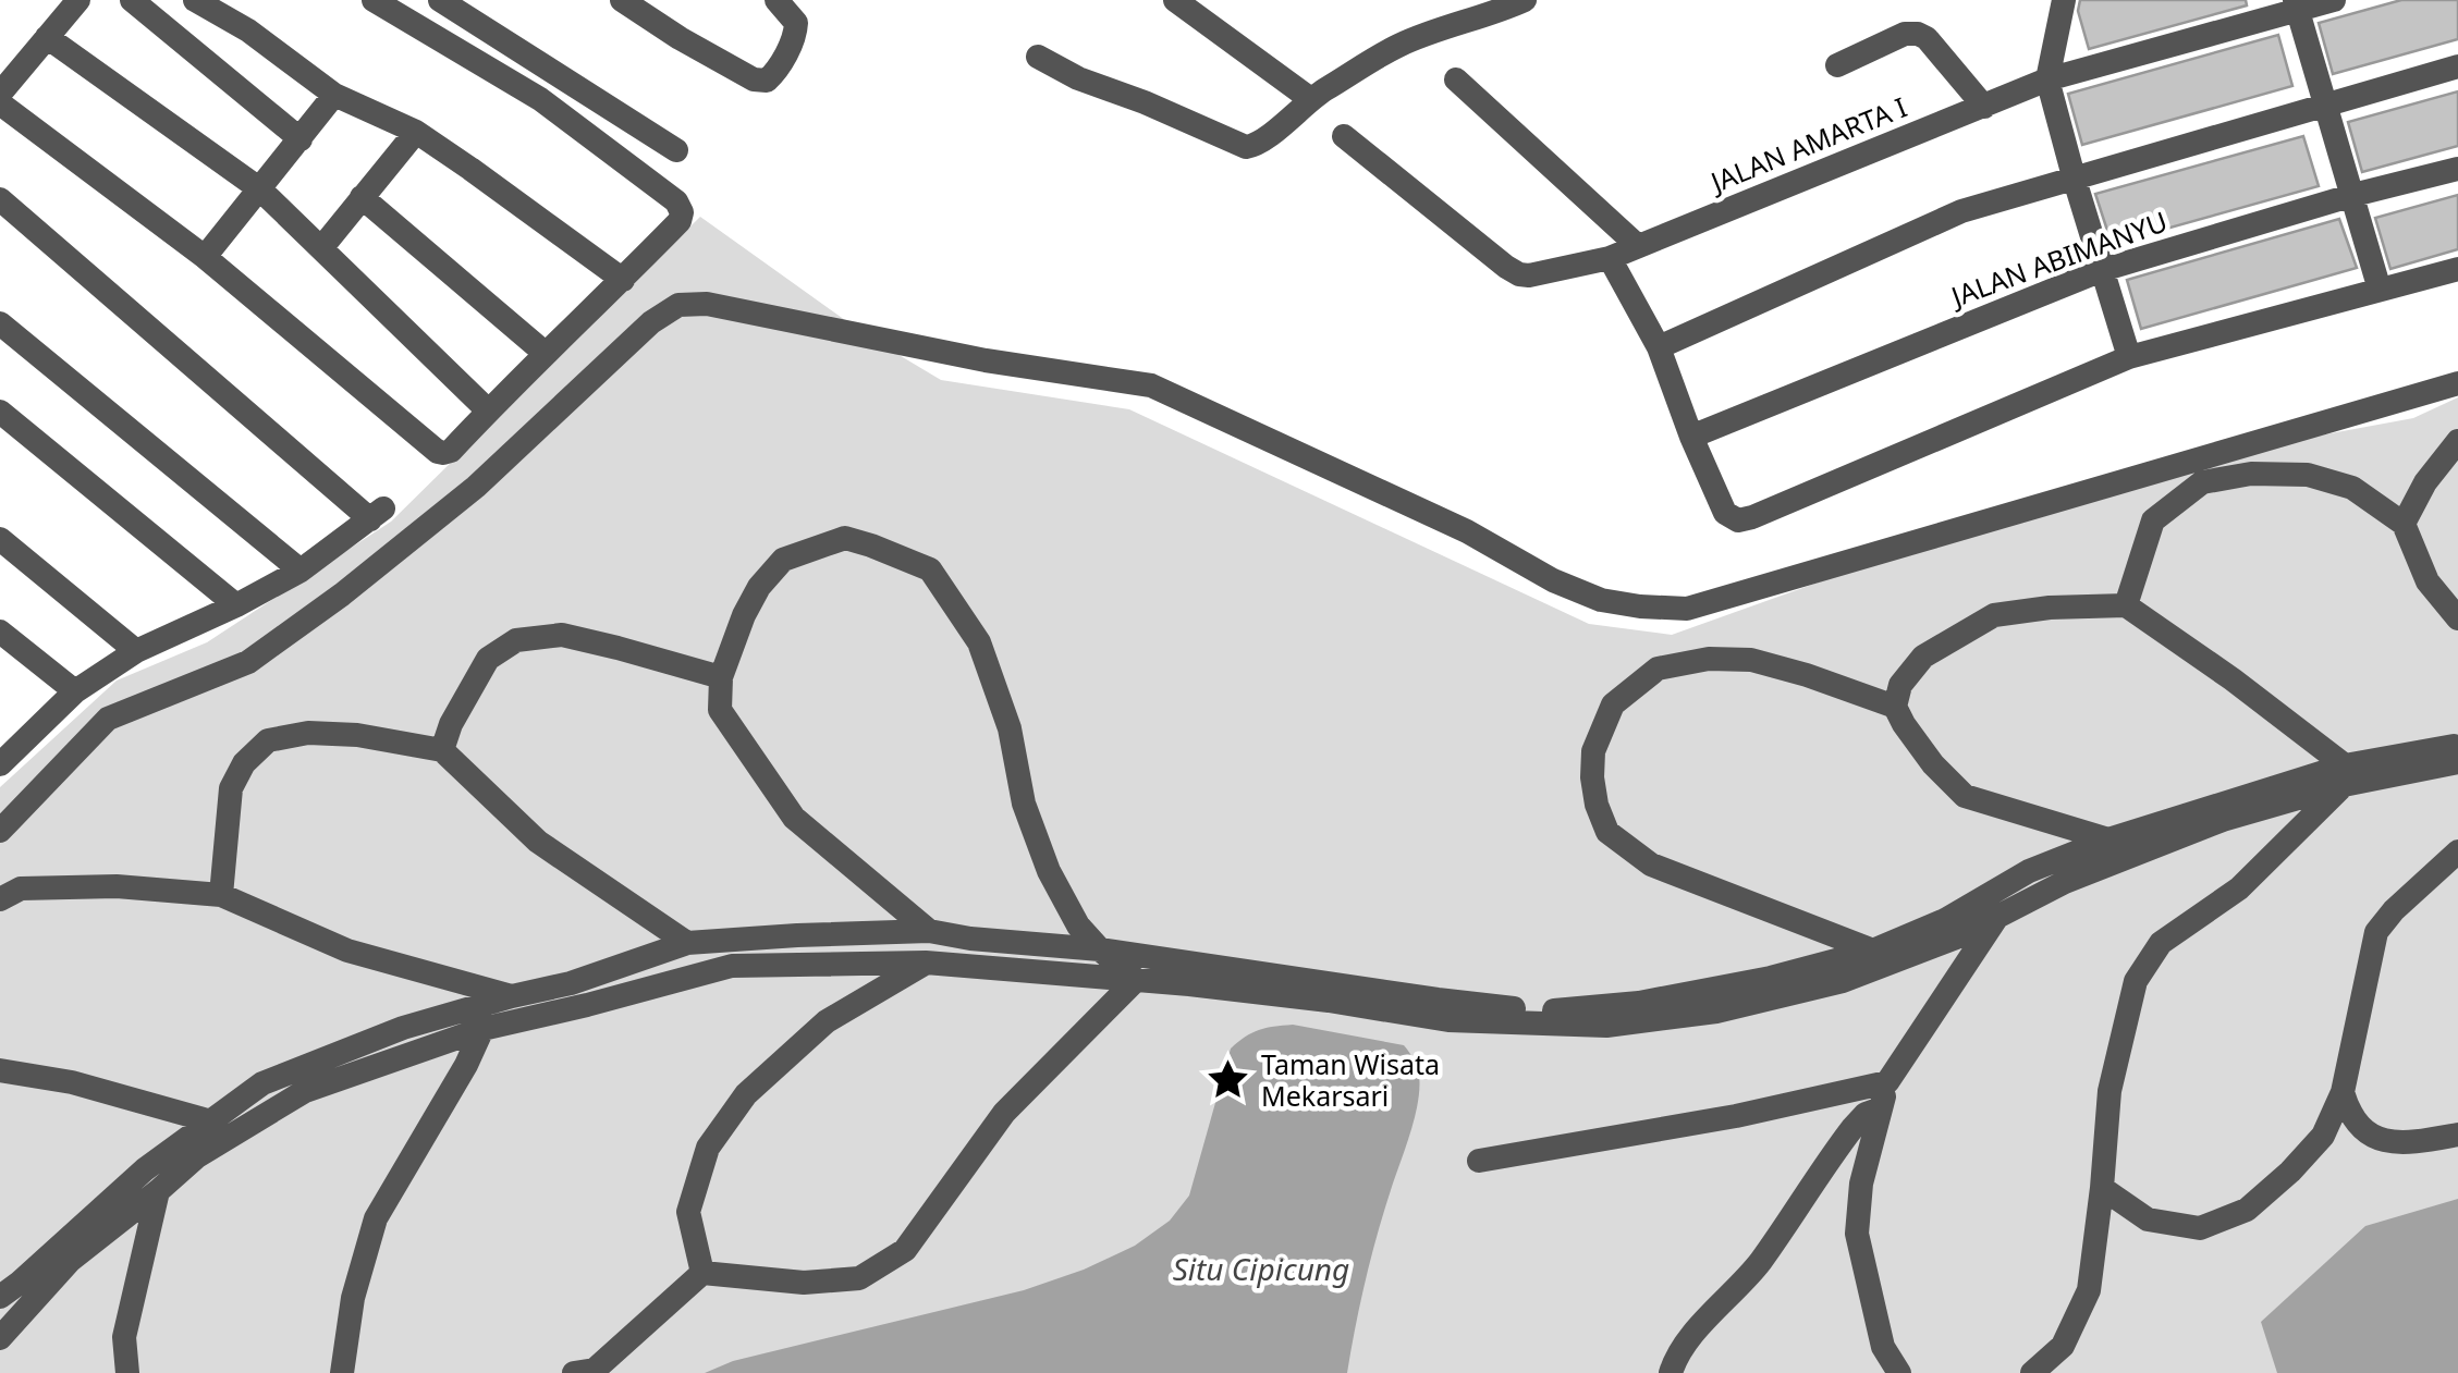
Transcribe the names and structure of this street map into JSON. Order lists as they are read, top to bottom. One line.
{"streets":{"street":["JALAN AMARTA I","JALAN ABIMANYU"]},"water":["Situ Cipicung"],"places":{"place":["Taman Wisata Mekarsari"]}}
